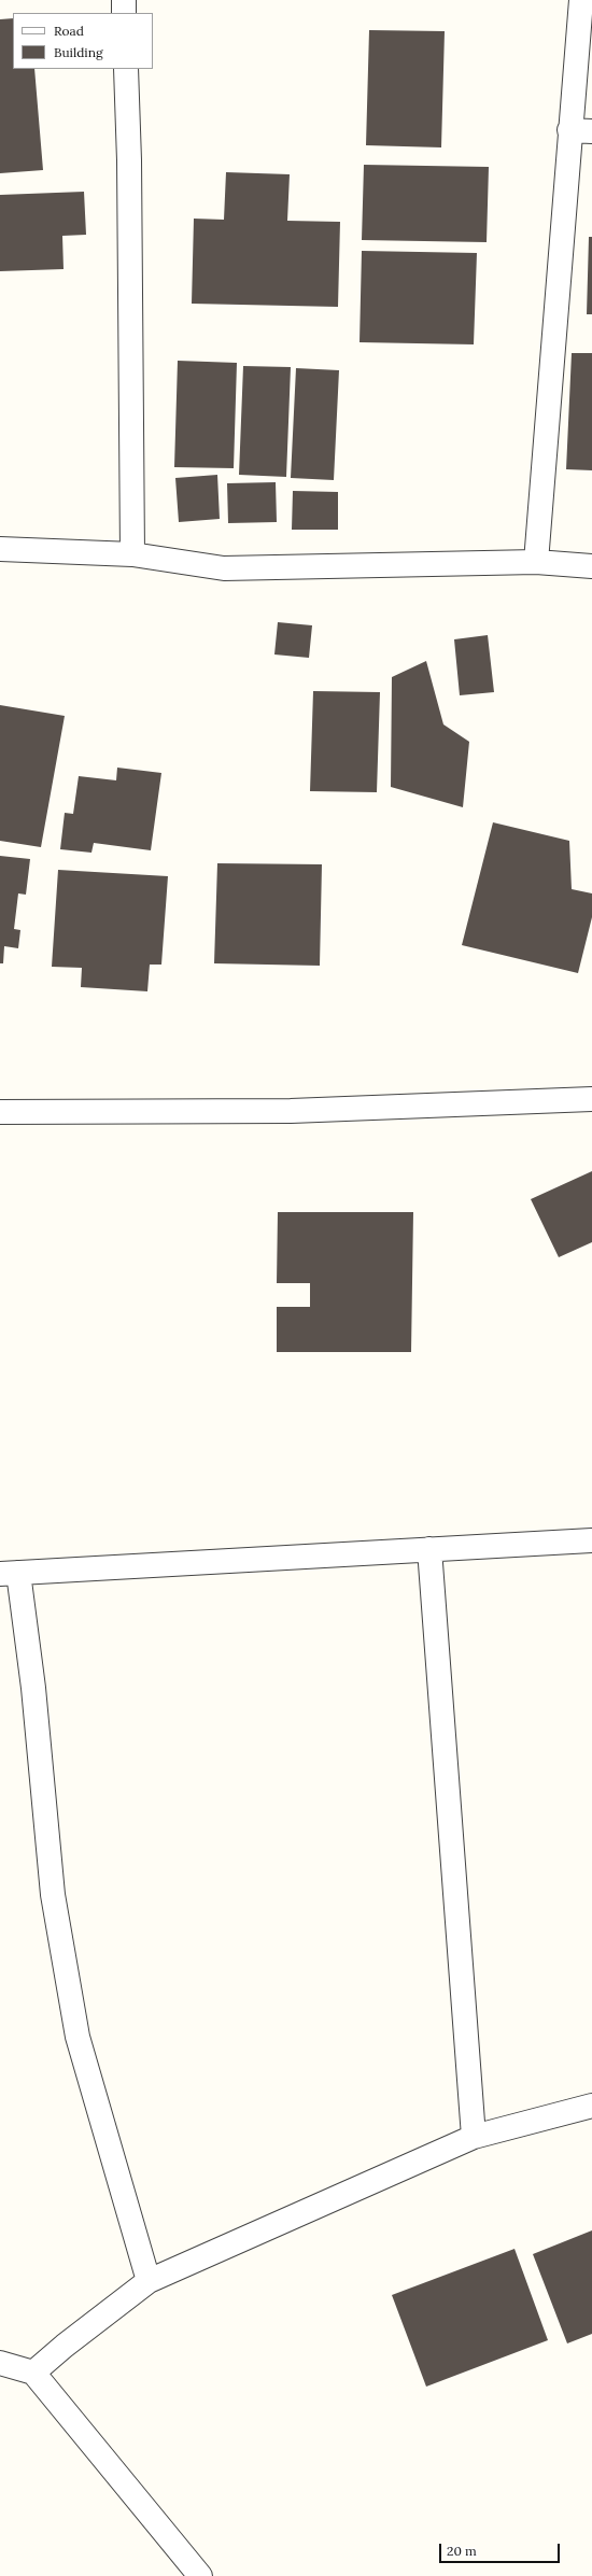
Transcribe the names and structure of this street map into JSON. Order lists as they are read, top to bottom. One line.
{"legend":["Road","Building"],"scale_bar":"20 m"}
